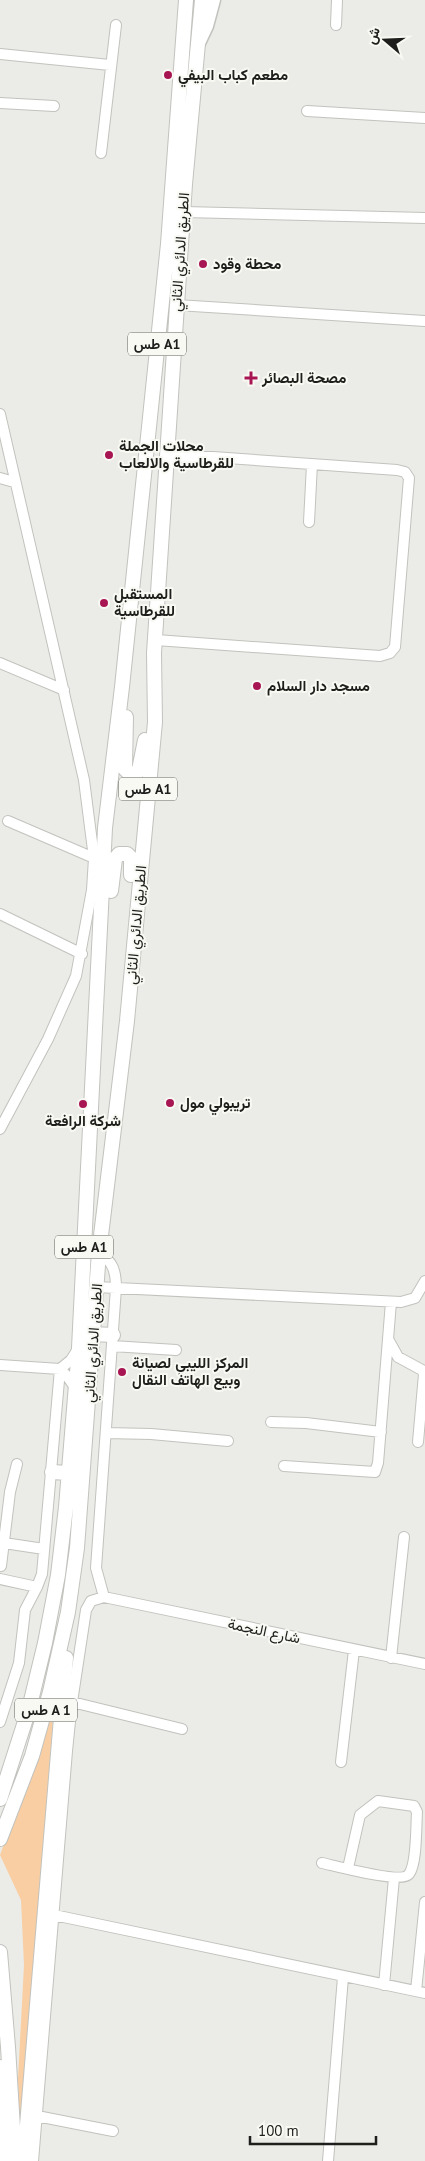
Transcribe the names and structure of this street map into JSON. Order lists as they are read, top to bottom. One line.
{"streets":{"highway":["الطريق الدائري الثاني","طس A1","طس A 1"],"street":["شارع النجمة"]},"places":{"other":["مطعم كباب البيفي","محطة وقود","محلات الجملة للقرطاسية والالعاب","المستقبل للقرطاسية","مسجد دار السلام","تريبولي مول","شركة الرافعة","المركز الليبي لصيانة وبيع الهاتف النقال"],"health":["مصحة البصائر"]},"scale_bar":"100 m","north":"left"}
